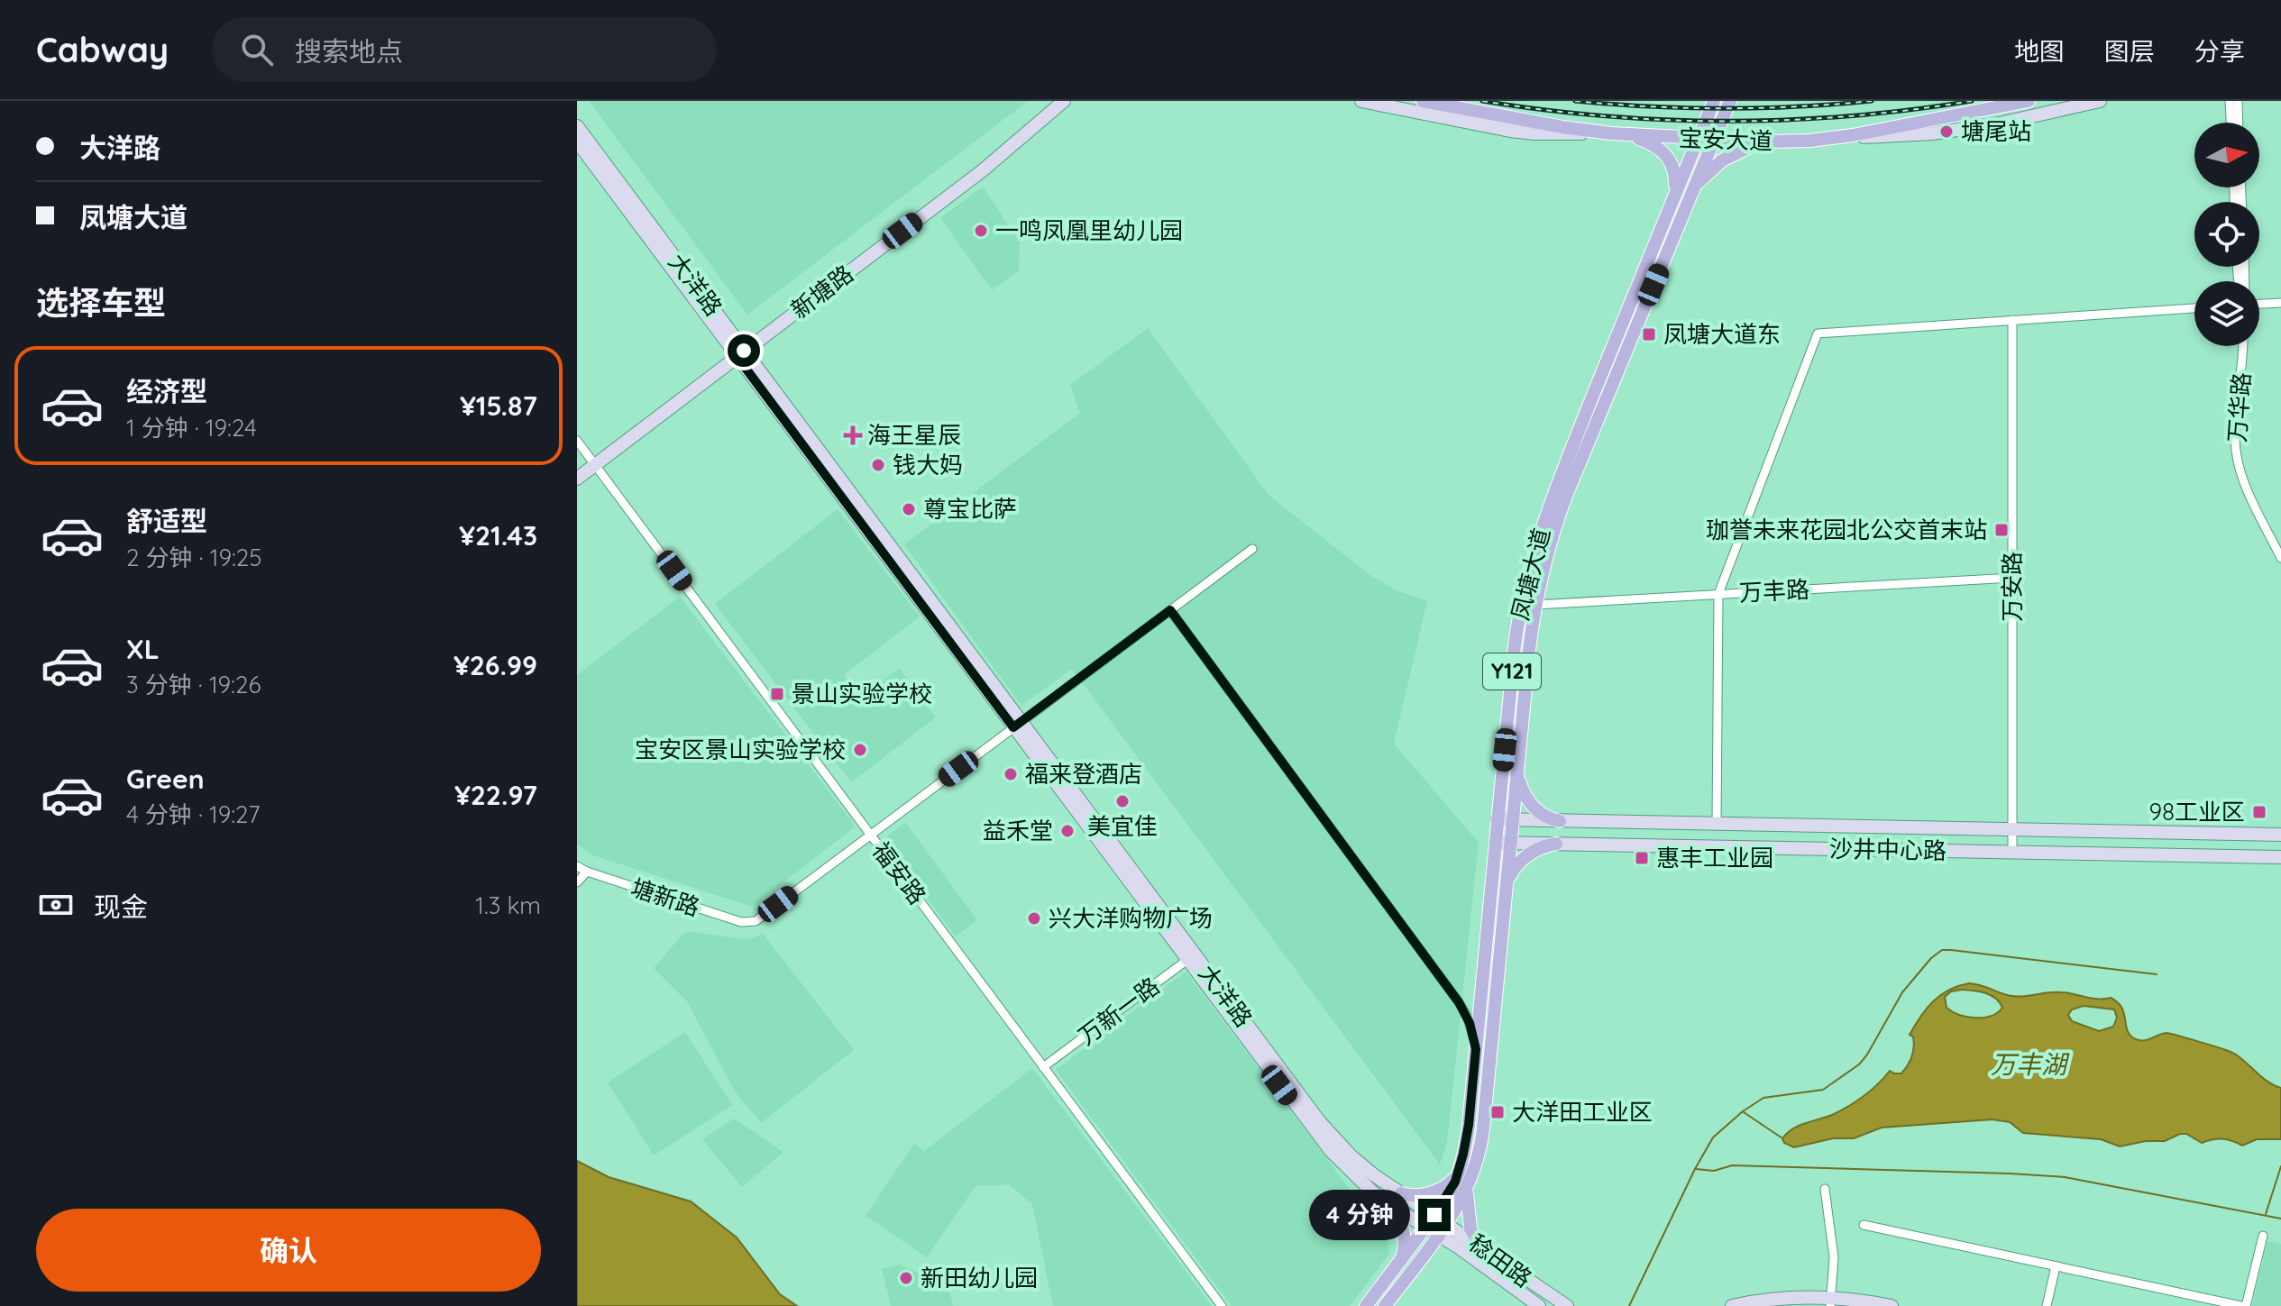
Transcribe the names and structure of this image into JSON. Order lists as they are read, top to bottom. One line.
{"streets":{"main road":["宝安大道","凤塘大道","Y121"],"street":["大洋路","新塘路","万华路","万安路","万丰路","沙井中心路","福安路","塘新路","万新一路","稔田路"]},"crossings":[["宝安大道","凤塘大道"],["大洋路","新塘路"],["大洋路","凤塘大道"],["大洋路","万新一路"],["大洋路","稔田路"],["新塘路","福安路"],["凤塘大道","万丰路"],["凤塘大道","沙井中心路"],["凤塘大道","稔田路"],["万安路","万丰路"],["万安路","沙井中心路"],["福安路","塘新路"],["福安路","万新一路"]],"water":["万丰湖"],"places":{"other":["塘尾站","一鸣凤凰里幼儿园","钱大妈","尊宝比萨","宝安区景山实验学校","福来登酒店","美宜佳","益禾堂","兴大洋购物广场","新田幼儿园"],"transit":["凤塘大道东","珈誉未来花园北公交首末站","景山实验学校","98工业区","惠丰工业园","大洋田工业区"],"health":["海王星辰"]},"north":"right","page":{"header":"Cabway","search":"搜索地点","nav":["地图","图层","分享"],"banner":["大洋路","凤塘大道"],"heading":"选择车型","list":[{"name":"经济型","note":"1 分钟 · 19:24","value":"¥15.87"},{"name":"舒适型","note":"2 分钟 · 19:25","value":"¥21.43"},{"name":"XL","note":"3 分钟 · 19:26","value":"¥26.99"},{"name":"Green","note":"4 分钟 · 19:27","value":"¥22.97"}],"pay":["现金","1.3 km"],"bubble":"4 分钟","buttons":"确认"}}
